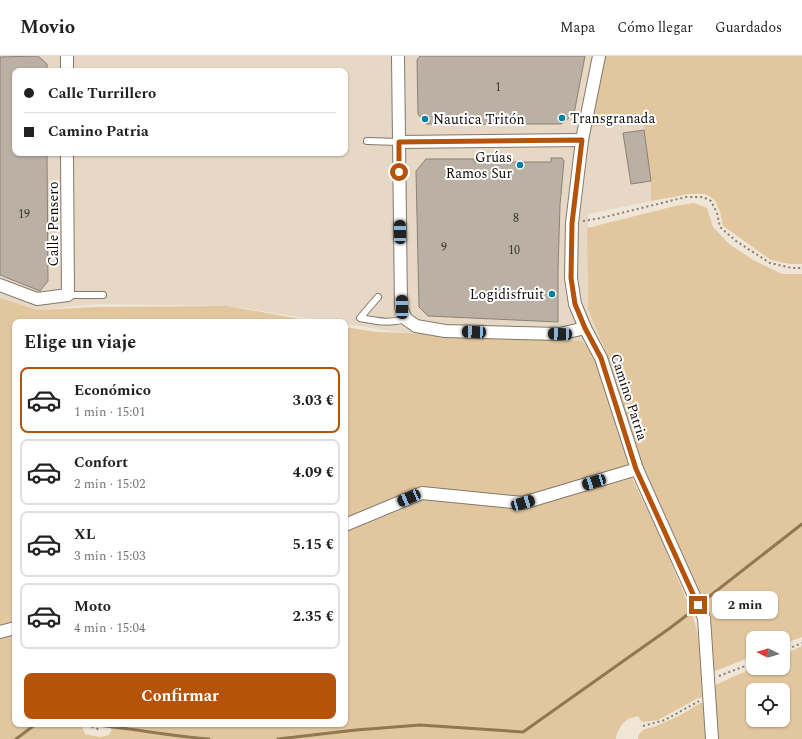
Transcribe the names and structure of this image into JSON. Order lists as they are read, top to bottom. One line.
{"streets":{"street":["Calle Pensero","Camino Patria"]},"places":["Transgranada","Nautica Tritón","Grúas Ramos Sur","Logidisfruit"],"house_numbers":["1","19","8","9","10"],"north":"left","page":{"header":"Movio","nav":["Mapa","Cómo llegar","Guardados"],"banner":["Calle Turrillero","Camino Patria"],"heading":"Elige un viaje","list":[{"name":"Económico","note":"1 min · 15:01","value":"3.03 €"},{"name":"Confort","note":"2 min · 15:02","value":"4.09 €"},{"name":"XL","note":"3 min · 15:03","value":"5.15 €"},{"name":"Moto","note":"4 min · 15:04","value":"2.35 €"}],"bubble":"2 min","buttons":"Confirmar"}}
